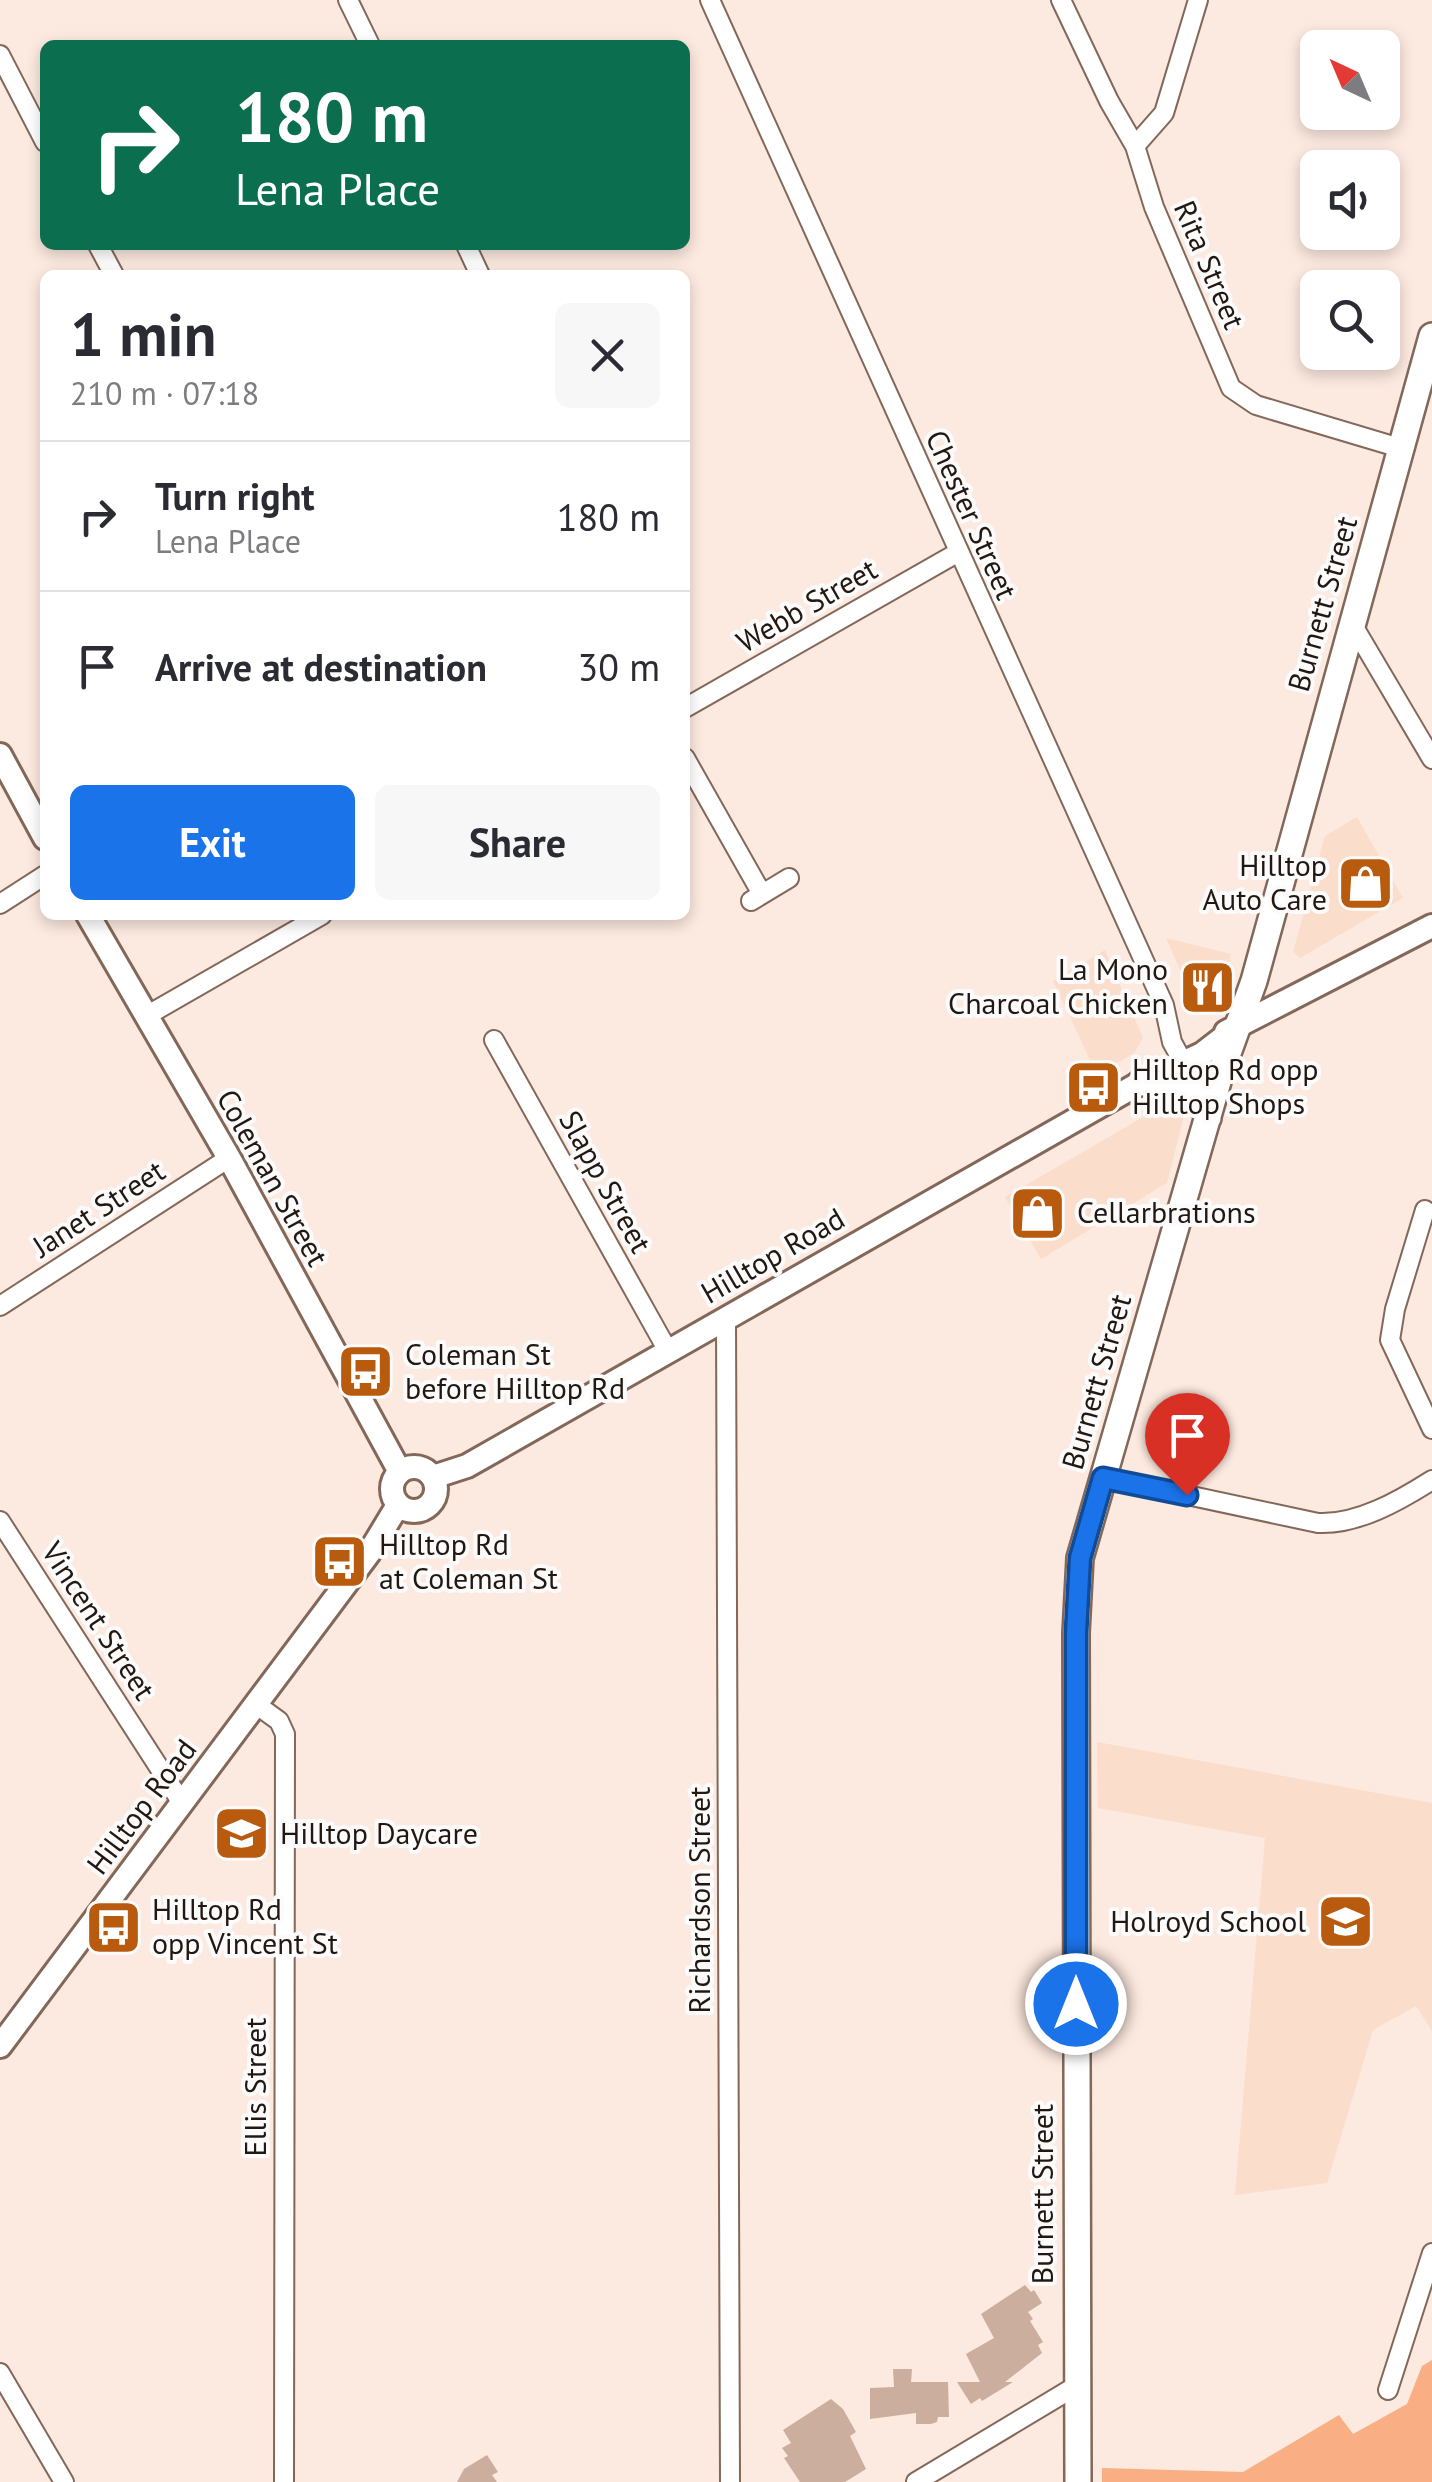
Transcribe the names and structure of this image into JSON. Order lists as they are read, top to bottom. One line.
{"streets":{"main road":["Burnett Street"],"street":["Rita Street","Chester Street","Webb Street","Coleman Street","Slapp Street","Janet Street","Hilltop Road","Vincent Street","Richardson Street","Ellis Street"]},"crossings":[["Rita Street","Burnett Street"],["Chester Street","Webb Street"],["Chester Street","Hilltop Road"],["Burnett Street","Hilltop Road"],["Coleman Street","Janet Street"],["Coleman Street","Hilltop Road"],["Slapp Street","Hilltop Road"],["Hilltop Road","Vincent Street"],["Hilltop Road","Richardson Street"],["Hilltop Road","Ellis Street"]],"places":{"shop":["Hilltop Auto Care","Cellarbrations"],"restaurant":["La Mono Charcoal Chicken"],"bus stop":["Hilltop Rd opp Hilltop Shops","Coleman St before Hilltop Rd","Hilltop Rd at Coleman St","Hilltop Rd opp Vincent St"],"school or university":["Hilltop Daycare","Holroyd School"]},"north":"top left","page":{"turn":["180 m","Lena Place"],"heading":["1 min","210 m · 07:18"],"list":[{"name":"Turn right","note":"Lena Place","value":"180 m"},{"name":"Arrive at destination","value":"30 m"}],"buttons":["Exit","Share"]}}
